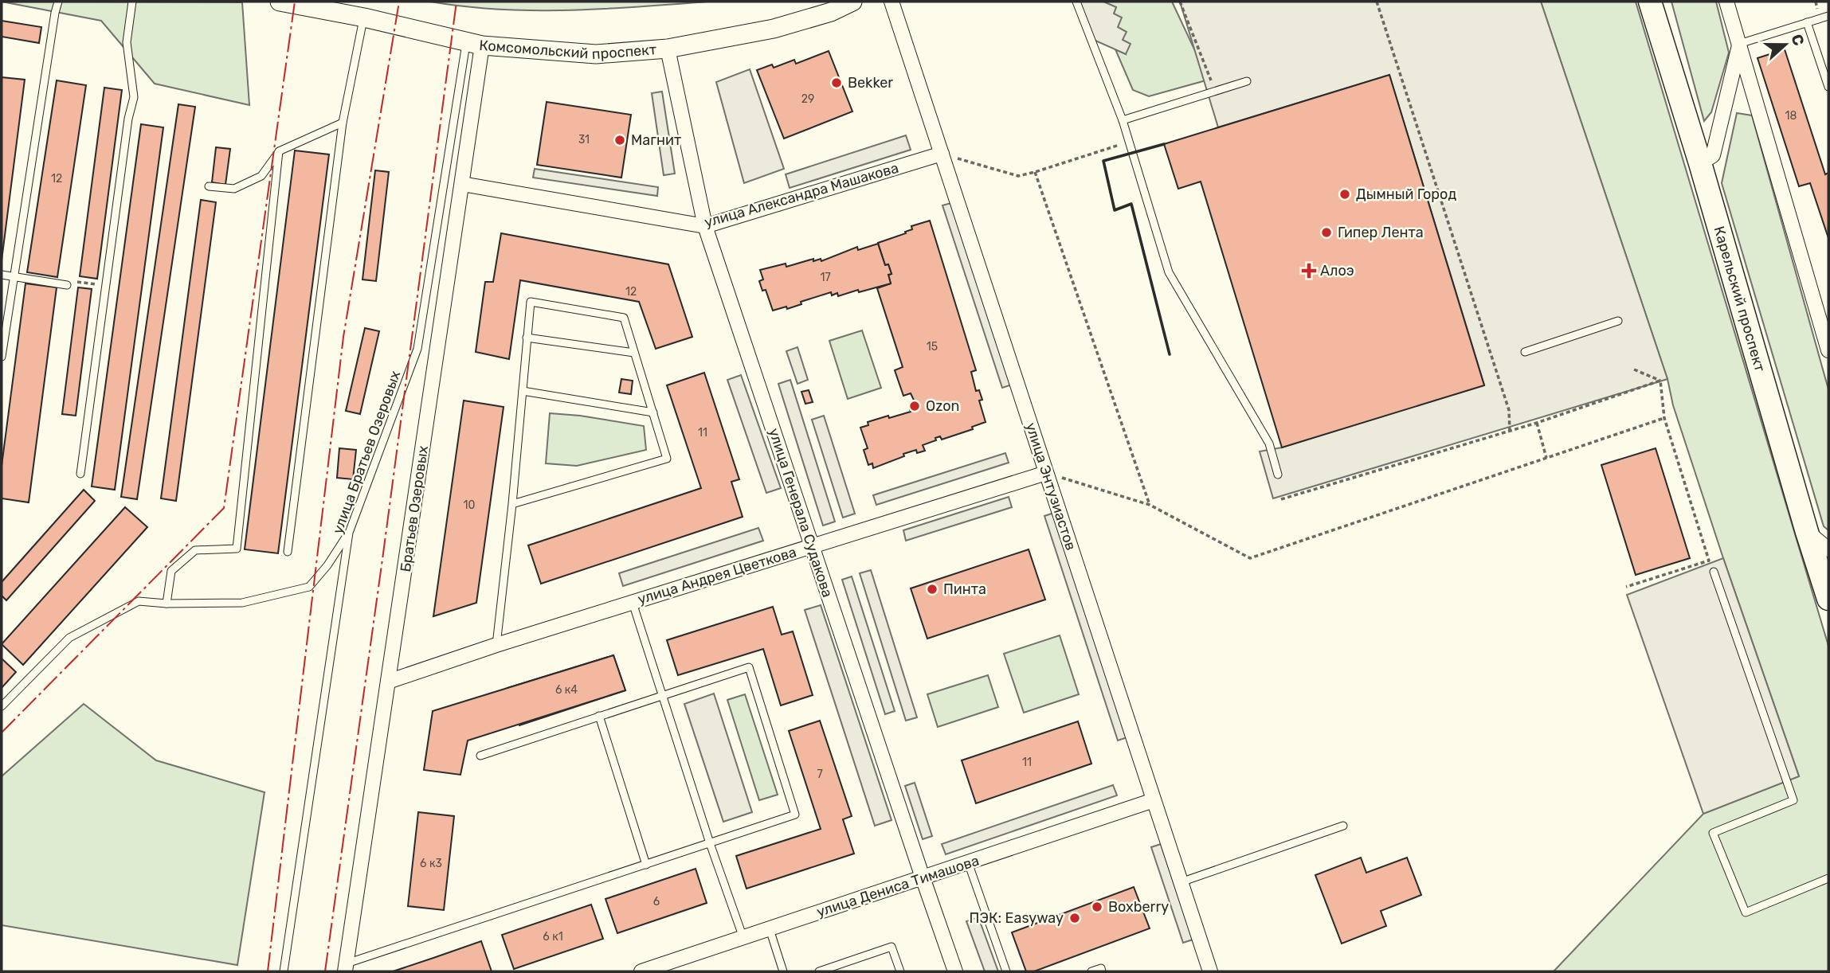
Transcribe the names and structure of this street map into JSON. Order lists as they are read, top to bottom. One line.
{"streets":{"main road":["Карельский проспект"],"street":["Комсомольский проспект","улица Александра Машакова","улица Энтузиастов","Братьев Озеровых","улица Генерала Судакова","улица Андрея Цветкова","улица Дениса Тимашова"],"lane":["улица Братьев Озеровых"]},"crossings":[["Комсомольский проспект","улица Братьев Озеровых"],["Комсомольский проспект","Братьев Озеровых"],["Комсомольский проспект","улица Генерала Судакова"],["улица Александра Машакова","улица Энтузиастов"],["улица Александра Машакова","Братьев Озеровых"],["улица Александра Машакова","улица Генерала Судакова"],["улица Братьев Озеровых","Братьев Озеровых"],["улица Энтузиастов","улица Андрея Цветкова"],["улица Энтузиастов","улица Дениса Тимашова"],["Братьев Озеровых","улица Андрея Цветкова"],["улица Генерала Судакова","улица Андрея Цветкова"],["улица Генерала Судакова","улица Дениса Тимашова"]],"places":{"other":["Bekker","Магнит","Дымный Город","Гипер Лента","Ozon","Пинта","Boxberry","ПЭК: Easyway"],"health":["Алоэ"]},"house_numbers":["29","18","31","12","17","12","15","11","10","6 к4","11","7","6 к3","6","6 к1"],"north":"right"}
